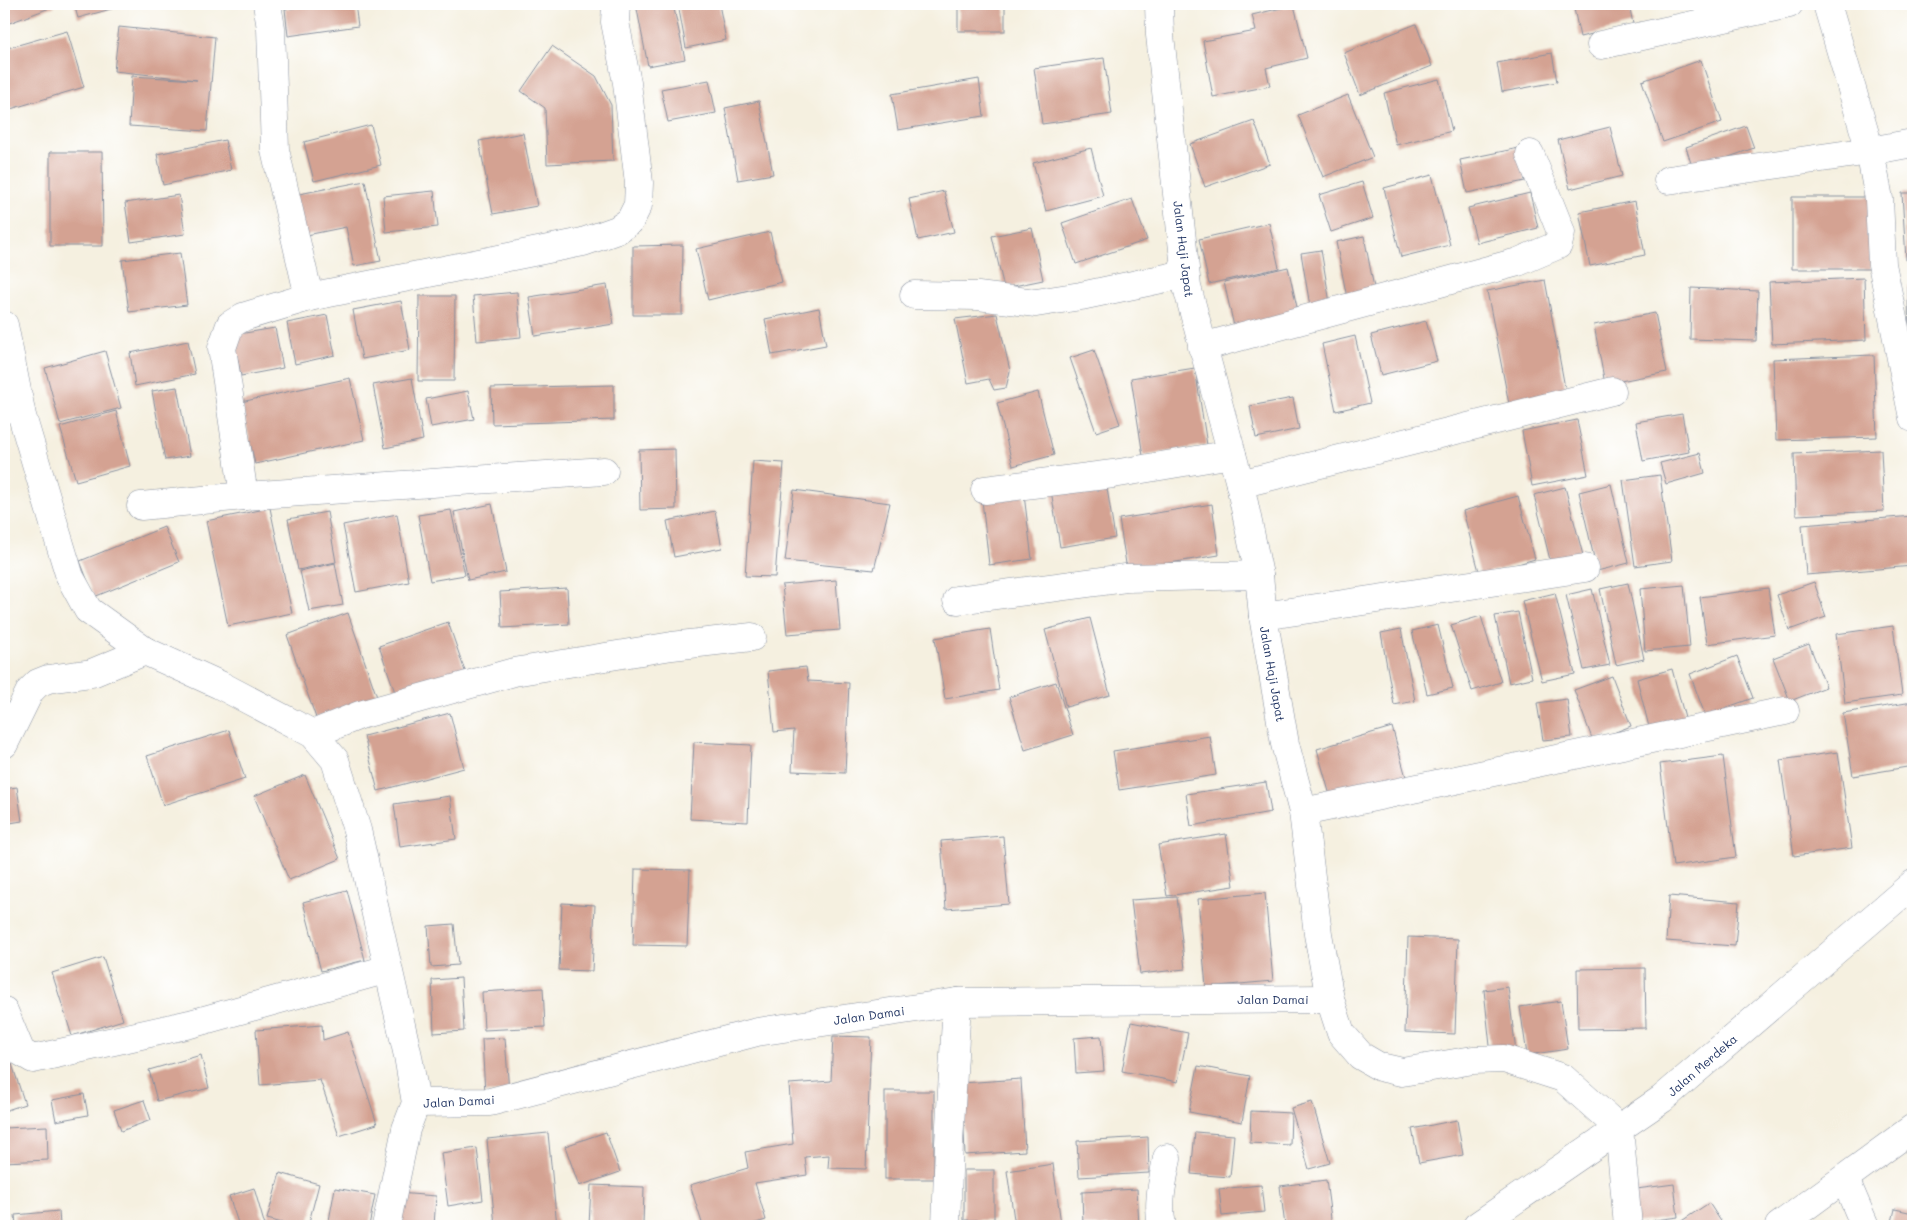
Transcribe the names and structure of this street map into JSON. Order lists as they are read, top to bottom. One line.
{"streets":{"street":["Jalan Haji Japat","Jalan Damai","Jalan Merdeka"]},"crossings":[["Jalan Haji Japat","Jalan Damai"],["Jalan Haji Japat","Jalan Merdeka"]]}
